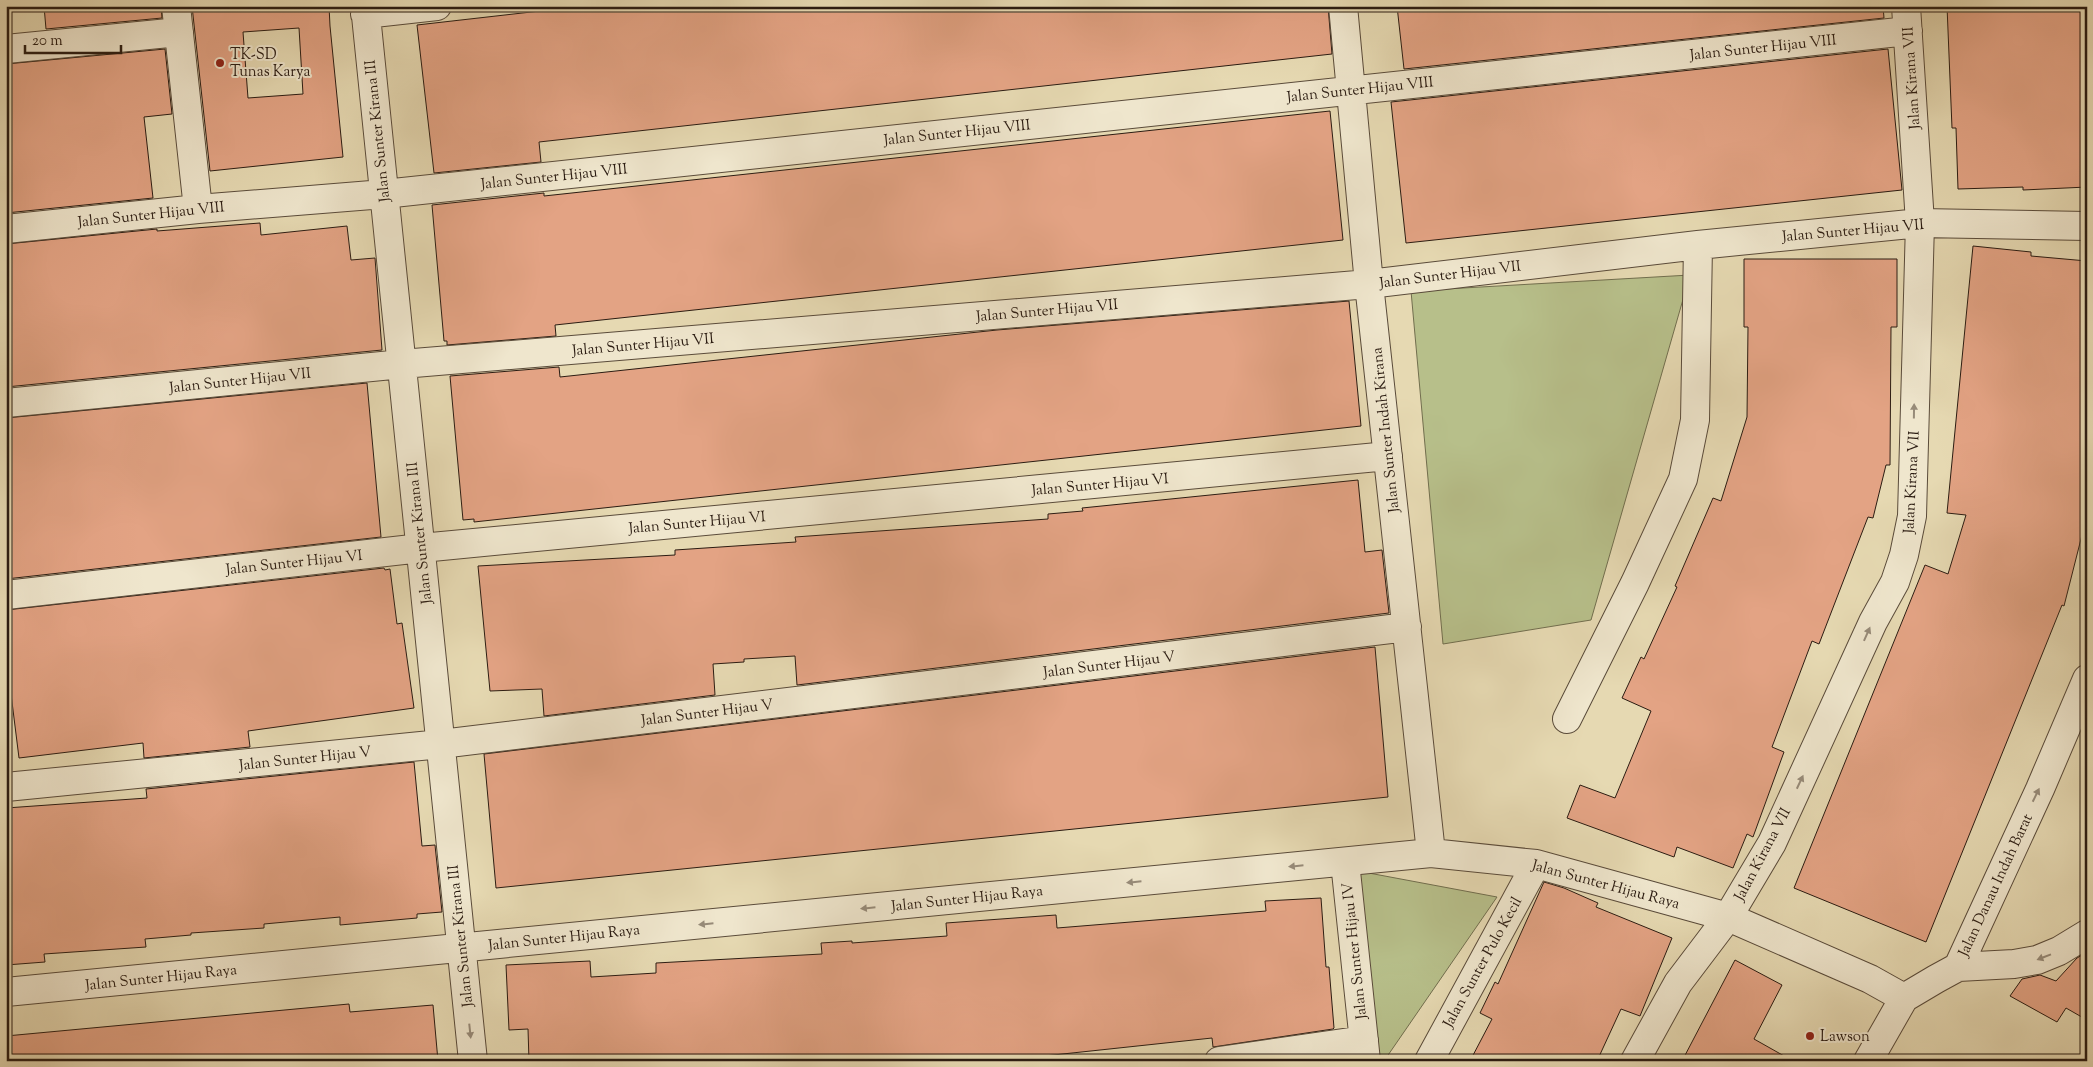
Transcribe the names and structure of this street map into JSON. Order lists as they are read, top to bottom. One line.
{"streets":{"street":["Jalan Sunter Hijau VIII","Jalan Kirana VII","Jalan Sunter Kirana III","Jalan Sunter Hijau VII","Jalan Sunter Indah Kirana","Jalan Sunter Hijau VI","Jalan Sunter Hijau V","Jalan Sunter Hijau Raya","Jalan Danau Indah Barat","Jalan Sunter Hijau IV","Jalan Sunter Pulo Kecil"]},"crossings":[["Jalan Sunter Hijau VIII","Jalan Kirana VII"],["Jalan Sunter Hijau VIII","Jalan Sunter Kirana III"],["Jalan Sunter Hijau VIII","Jalan Sunter Indah Kirana"],["Jalan Kirana VII","Jalan Sunter Hijau VII"],["Jalan Kirana VII","Jalan Sunter Hijau Raya"],["Jalan Sunter Kirana III","Jalan Sunter Hijau VII"],["Jalan Sunter Kirana III","Jalan Sunter Hijau VI"],["Jalan Sunter Kirana III","Jalan Sunter Hijau V"],["Jalan Sunter Kirana III","Jalan Sunter Hijau Raya"],["Jalan Sunter Hijau VII","Jalan Sunter Indah Kirana"],["Jalan Sunter Indah Kirana","Jalan Sunter Hijau VI"],["Jalan Sunter Indah Kirana","Jalan Sunter Hijau V"],["Jalan Sunter Indah Kirana","Jalan Sunter Hijau Raya"],["Jalan Sunter Hijau Raya","Jalan Sunter Hijau IV"],["Jalan Sunter Hijau Raya","Jalan Sunter Pulo Kecil"]],"one_way":["Jalan Sunter Hijau Raya"],"places":["TK-SD Tunas Karya","Lawson"],"scale_bar":"20 m"}
